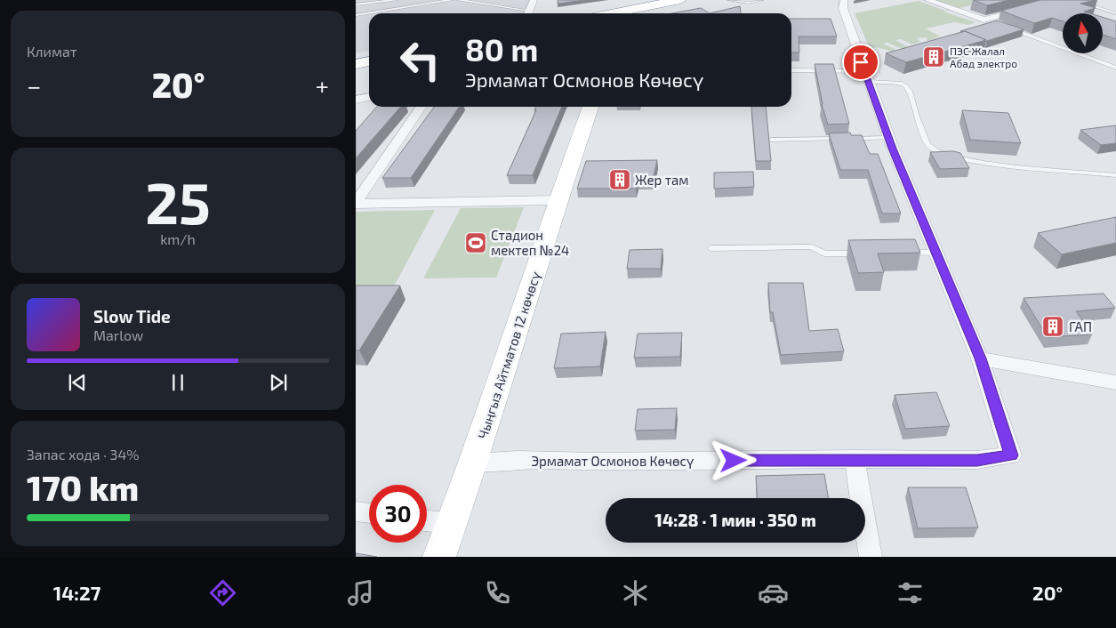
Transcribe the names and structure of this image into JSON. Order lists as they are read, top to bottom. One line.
{"streets":{"main road":["Чыңгыз Айтматов 12 көчөсү"],"street":["Эрмамат Осмонов Көчөсү"]},"crossings":[["Чыңгыз Айтматов 12 көчөсү","Эрмамат Осмонов Көчөсү"]],"places":{"building":["ПЭС Жалал Абад электро","Жер там","ГАП"],"sports":["Стадион мектеп №24"]},"north":"top","page":{"tile":["Климат",["25","km/h"],["Запас хода · 34%","170 km"]],"turn":["80 m","Эрмамат Осмонов Көчөсү"],"heat":["−","20°","+"],"song":["Slow Tide","Marlow"],"limit":"30","trip":"14:28 · 1 мин · 350 m","tabs":["14:27","20°"]}}
